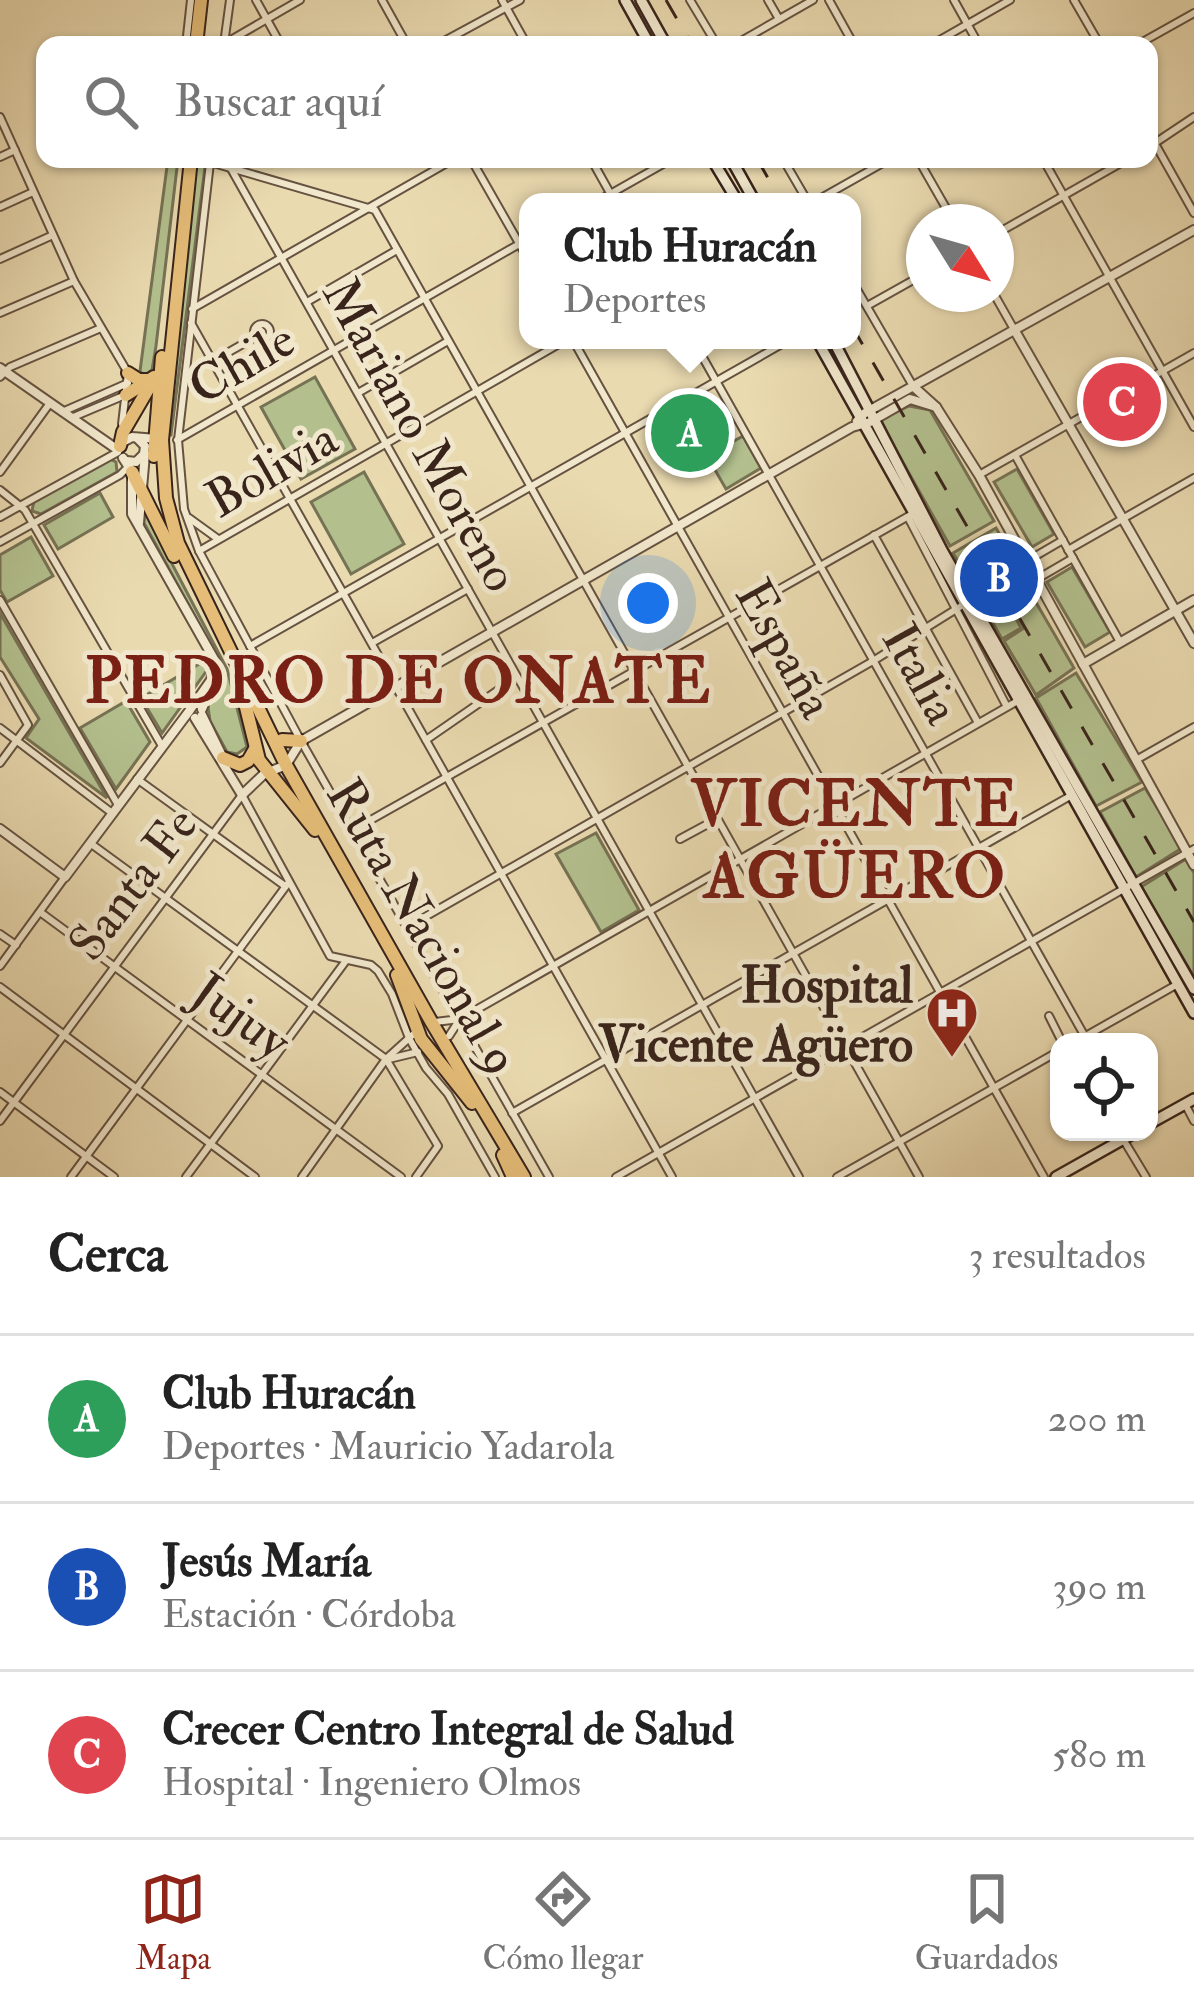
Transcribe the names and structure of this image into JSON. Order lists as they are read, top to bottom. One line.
{"streets":{"highway":["Ruta Nacional 9"],"street":["Chile","Mariano Moreno","Bolivia","España","Italia","Santa Fe","Jujuy"]},"crossings":[["Chile","Mariano Moreno"],["Mariano Moreno","Bolivia"],["Santa Fe","Ruta Nacional 9"],["Santa Fe","Jujuy"]],"districts":["PEDRO DE ONATE","VICENTE AGÜERO"],"places":{"hospital":["Hospital Vicente Agüero"]},"north":"bottom right","page":{"search":"Buscar aquí","popup":["Club Huracán","Deportes"],"pins":["C","A","B"],"heading":["Cerca","3 resultados"],"list":[{"mark":"A","name":"Club Huracán","note":"Deportes · Mauricio Yadarola","value":"200 m"},{"mark":"B","name":"Jesús María","note":"Estación · Córdoba","value":"390 m"},{"mark":"C","name":"Crecer Centro Integral de Salud","note":"Hospital · Ingeniero Olmos","value":"580 m"}],"nav":["Mapa","Cómo llegar","Guardados"]}}
